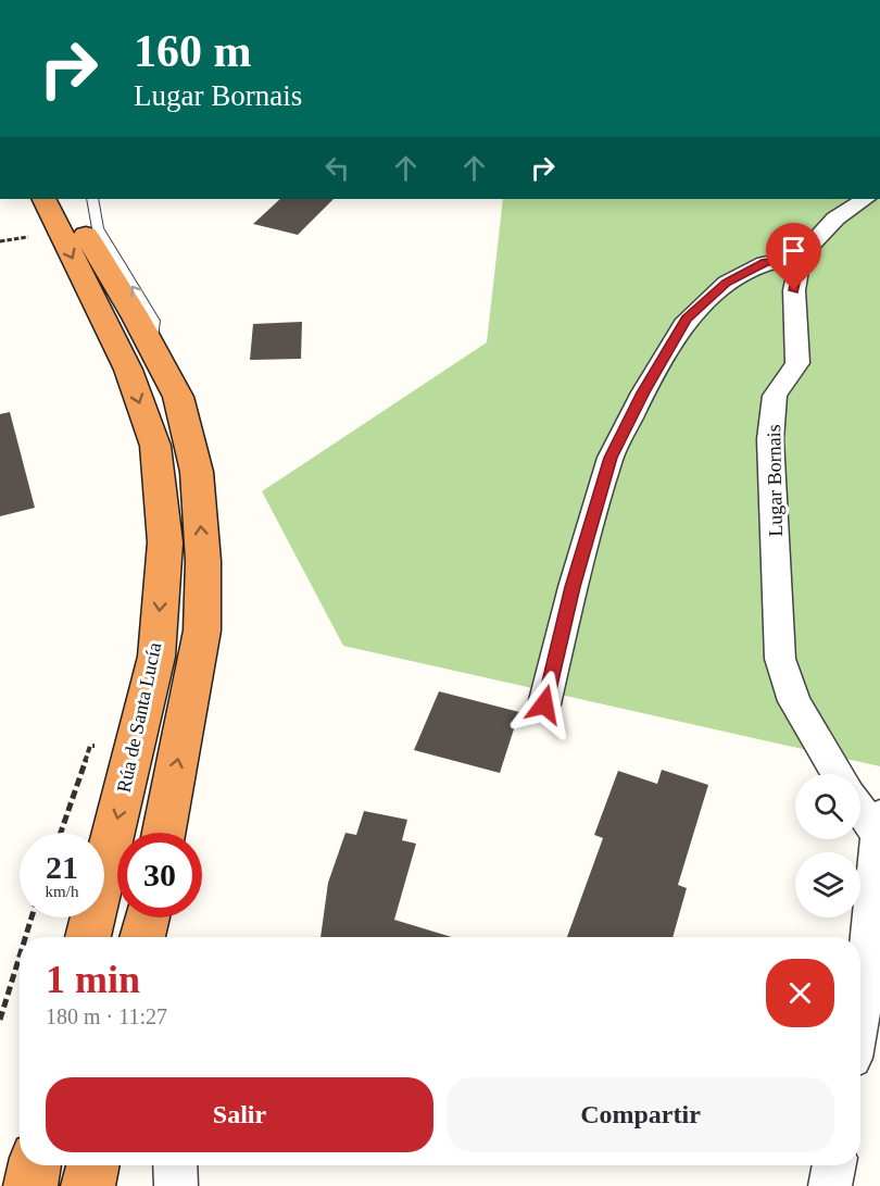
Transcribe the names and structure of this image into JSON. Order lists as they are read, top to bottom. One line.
{"streets":{"highway":["Rúa de Santa Lucía"],"street":["Lugar Bornais"]},"page":{"turn":["160 m","Lugar Bornais"],"speed":"21 km/h","limit":"30","heading":["1 min","180 m · 11:27"],"buttons":["Salir","Compartir"]}}
